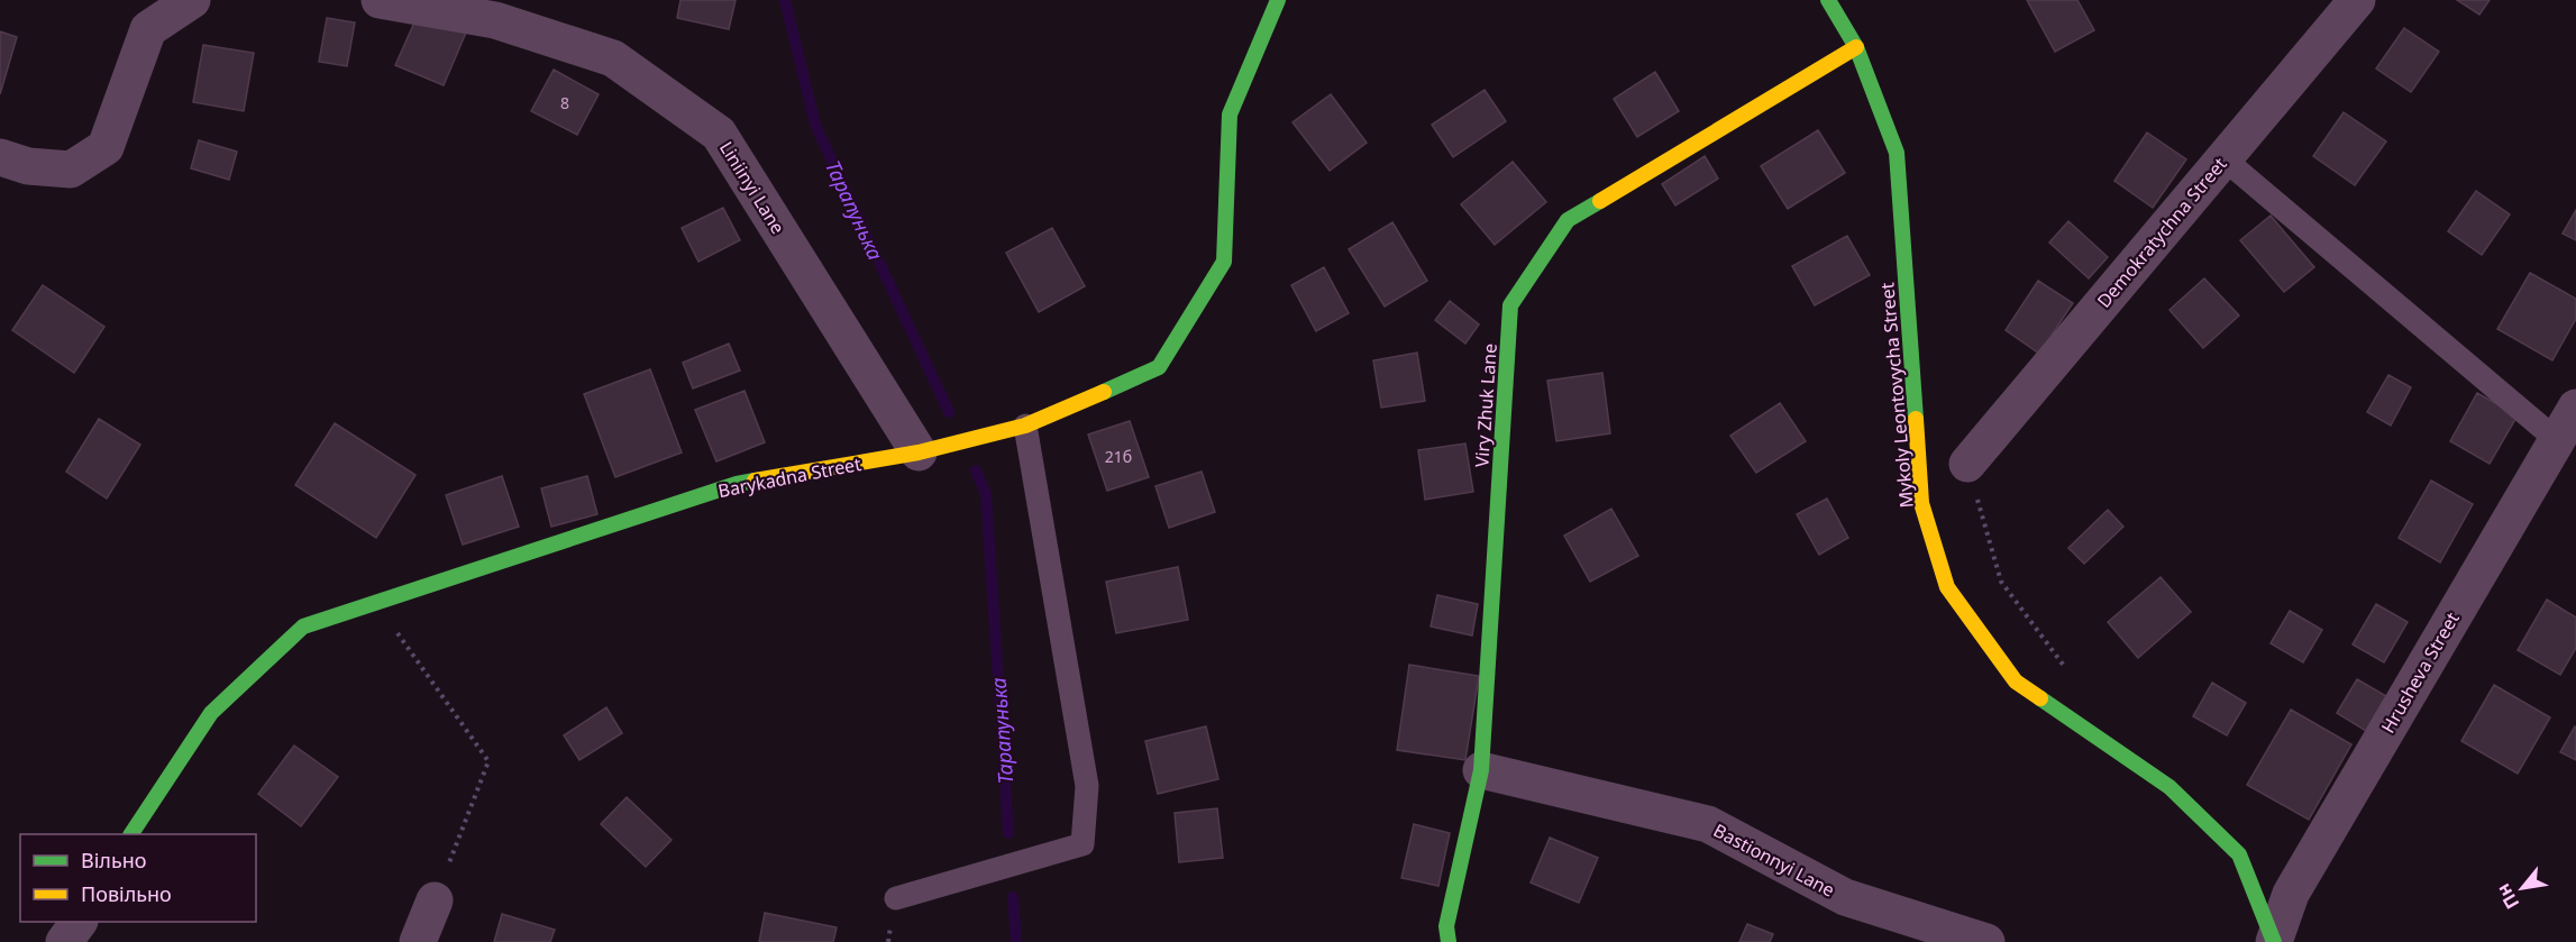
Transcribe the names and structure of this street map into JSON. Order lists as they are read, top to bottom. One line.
{"streets":{"street":["Liniinyi Lane","Demokratychna Street","Mykoly Leontovycha Street","Viry Zhuk Lane","Barykadna Street","Hrusheva Street","Bastionnyi Lane"]},"crossings":[["Liniinyi Lane","Barykadna Street"],["Mykoly Leontovycha Street","Viry Zhuk Lane"],["Mykoly Leontovycha Street","Hrusheva Street"],["Viry Zhuk Lane","Bastionnyi Lane"]],"water":["Тарапунька"],"house_numbers":["8","21б"],"legend":["Вільно","Повільно"],"north":"bottom left"}
